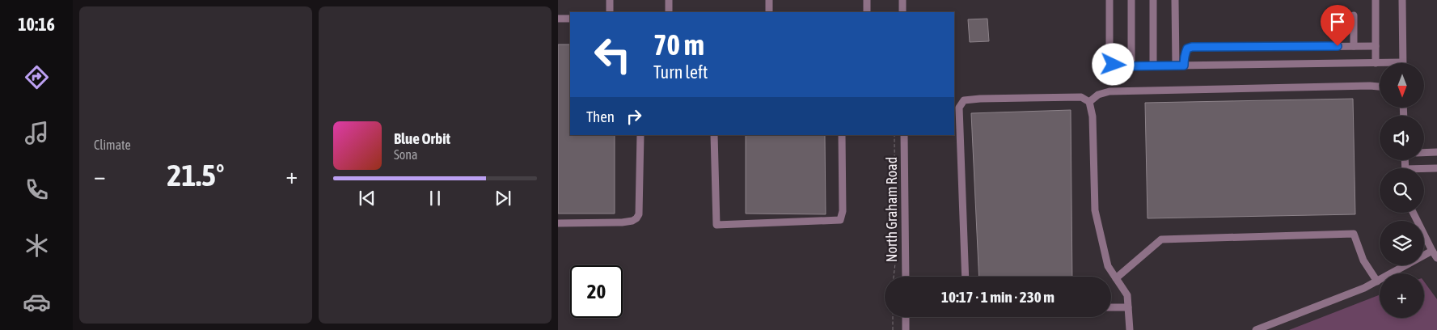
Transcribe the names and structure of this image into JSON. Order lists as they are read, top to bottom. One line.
{"streets":{"street":["North Graham Road"]},"north":"bottom","page":{"tabs":"10:16","tile":"Climate","turn":["70 m","Turn left"],"map_buttons":"+","then":"Then","song":["Blue Orbit","Sona"],"heat":["−","21.5°","+"],"limit":"20","trip":"10:17 · 1 min · 230 m"}}
